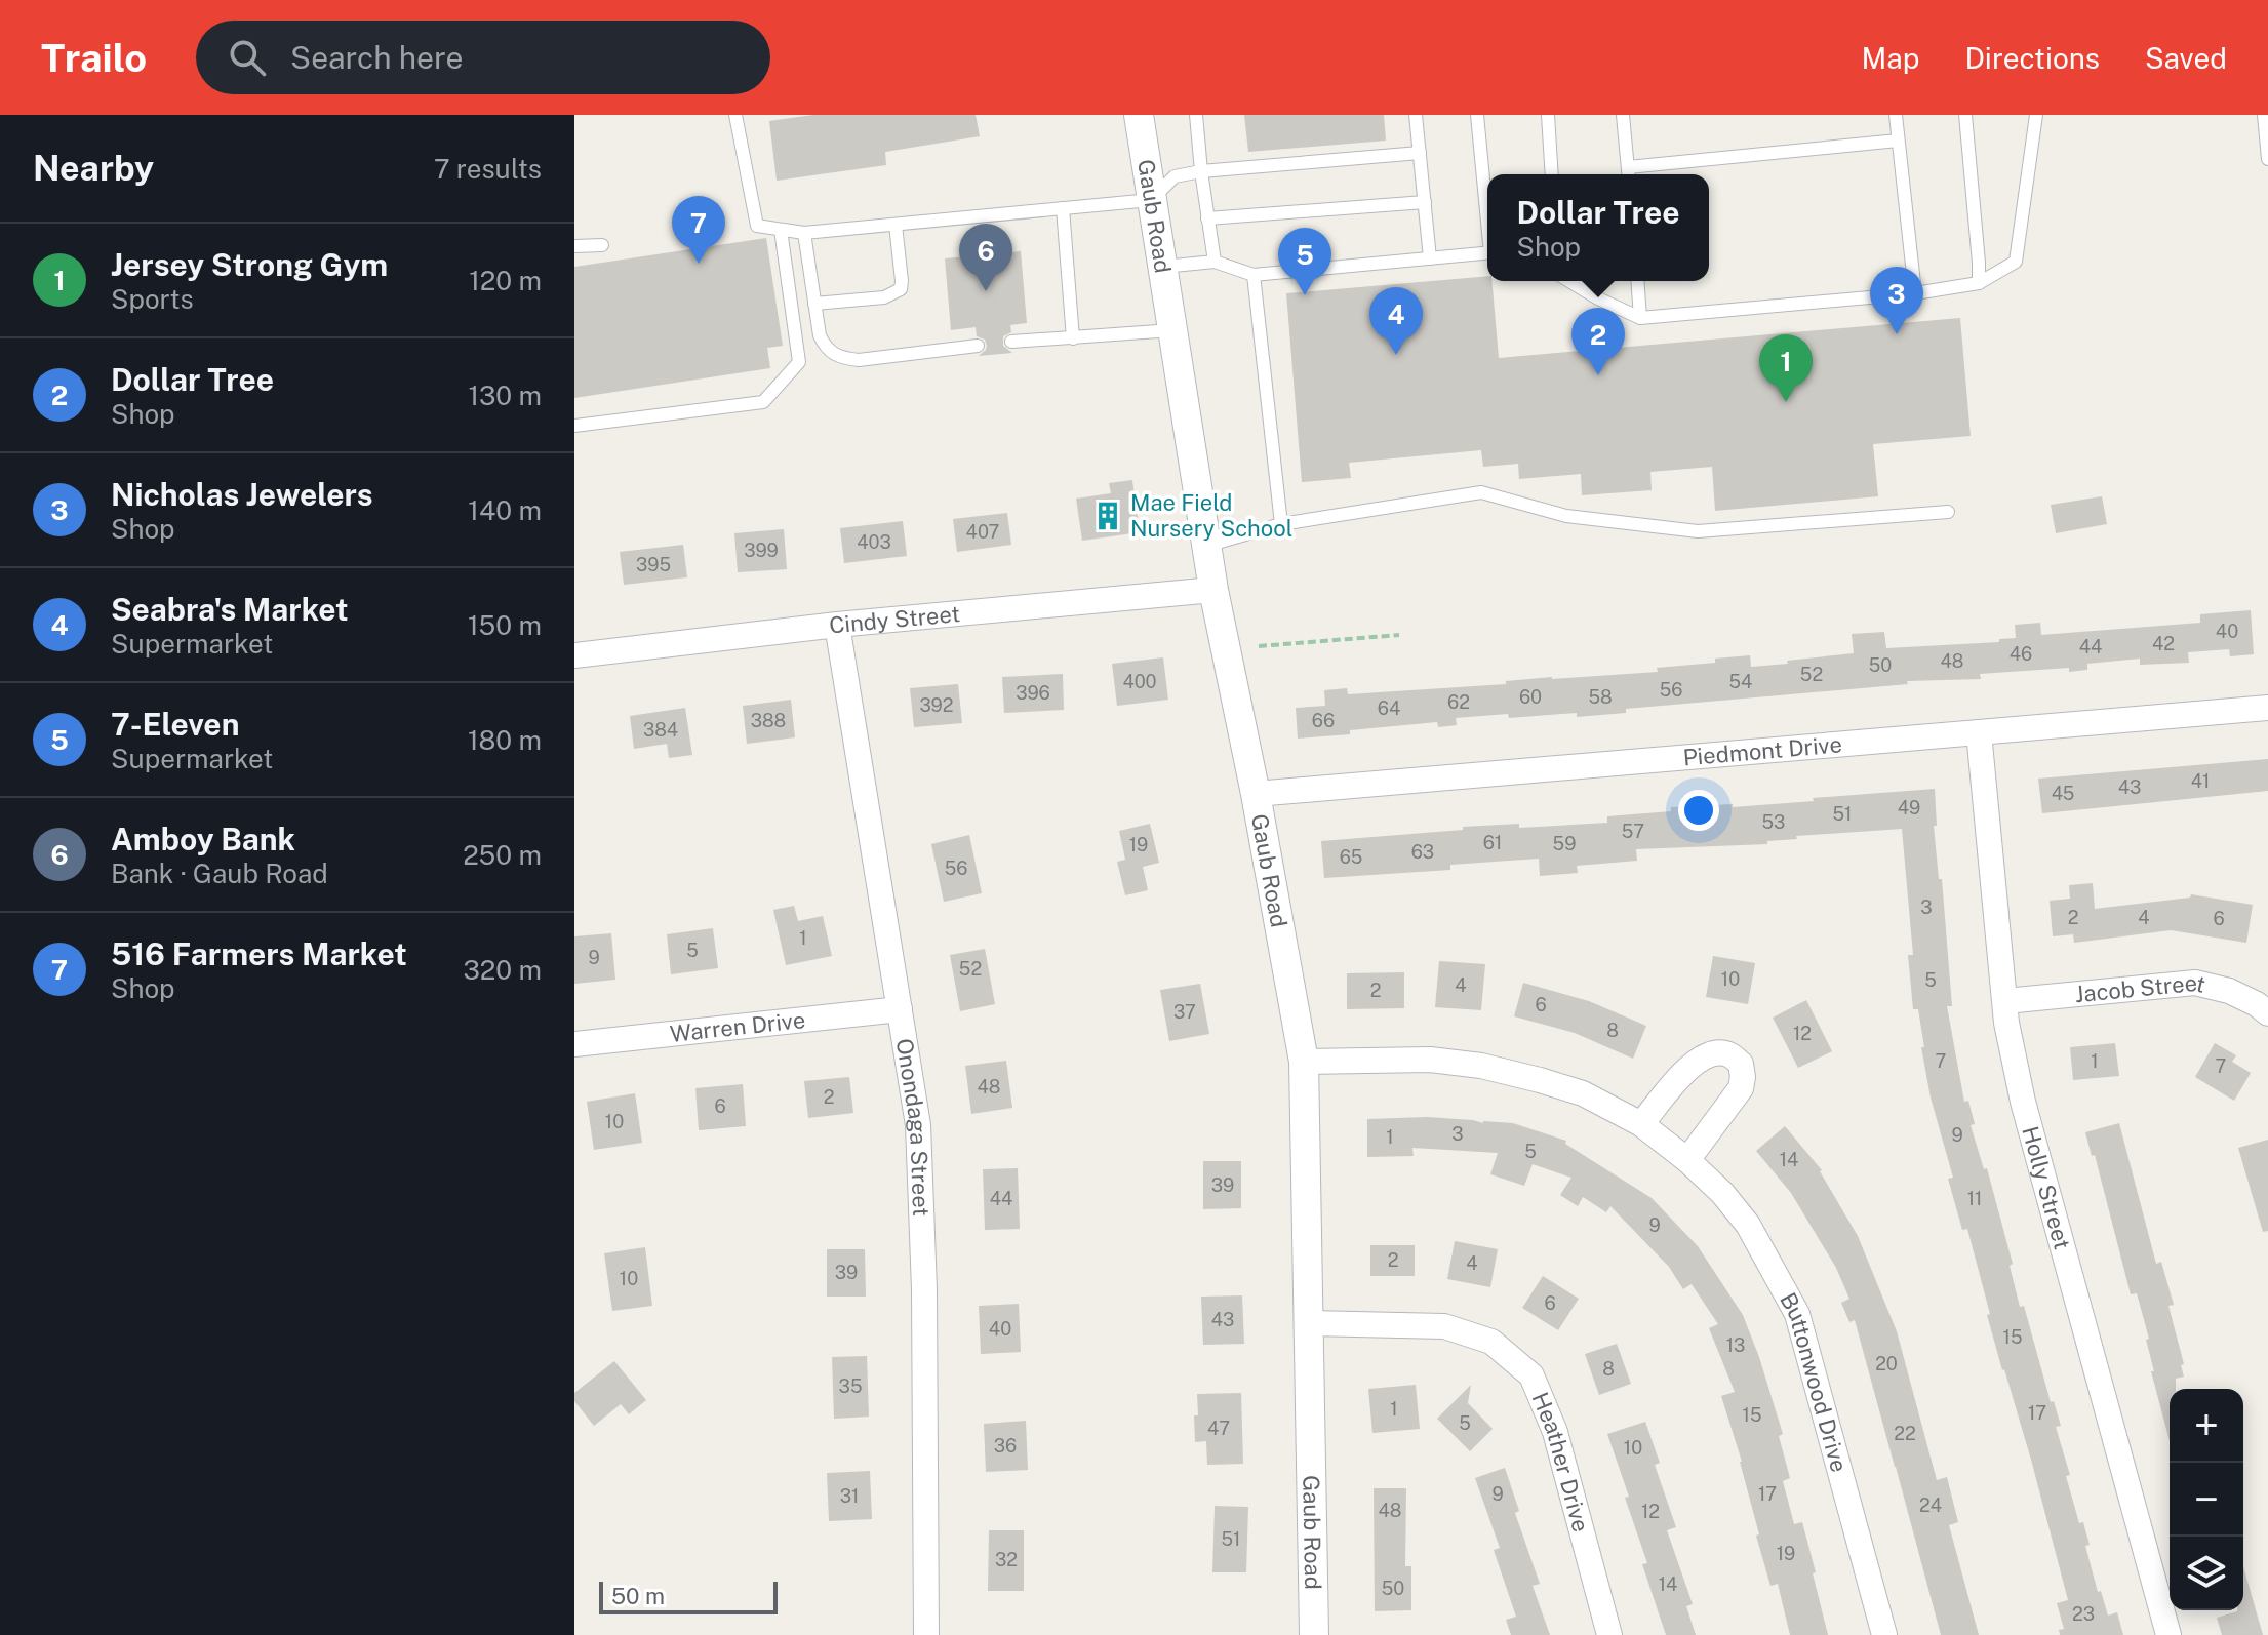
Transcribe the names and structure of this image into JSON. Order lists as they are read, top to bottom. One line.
{"streets":{"street":["Gaub Road","Cindy Street","Piedmont Drive","Jacob Street","Warren Drive","Onondaga Street","Holly Street","Buttonwood Drive","Heather Drive"]},"crossings":[["Gaub Road","Cindy Street"],["Gaub Road","Piedmont Drive"],["Gaub Road","Buttonwood Drive"],["Gaub Road","Heather Drive"],["Cindy Street","Onondaga Street"],["Piedmont Drive","Holly Street"],["Jacob Street","Holly Street"],["Warren Drive","Onondaga Street"]],"places":{"building":["Mae Field Nursery School"]},"house_numbers":["407","403","399","395","40","42","44","46","48","50","52","400","54","56","396","60","58","62","392","64","388","66","384","41","43","45","49","51","53","57","61","59","19","63","65","56","3","2","4","6","1","5","9","52","10","5","4","2","6","37","8","12","7","1","7","48","2","6","10","3","9","1","5","14","39","44","11","9","2","4","39","10","6","43","40","15","13","20","8","35","1","17","15","5","47","22","36","10","9","17","31","24","48","12","51","19","32","14","50","23"],"scale_bar":"50 m","page":{"header":"Trailo","search":"Search here","nav":["Map","Directions","Saved"],"heading":["Nearby","7 results"],"popup":["Dollar Tree","Shop"],"pins":["7","6","5","3","4","2","1"],"list":[{"mark":"1","name":"Jersey Strong Gym","note":"Sports","value":"120 m"},{"mark":"2","name":"Dollar Tree","note":"Shop","value":"130 m"},{"mark":"3","name":"Nicholas Jewelers","note":"Shop","value":"140 m"},{"mark":"4","name":"Seabra's Market","note":"Supermarket","value":"150 m"},{"mark":"5","name":"7-Eleven","note":"Supermarket","value":"180 m"},{"mark":"6","name":"Amboy Bank","note":"Bank · Gaub Road","value":"250 m"},{"mark":"7","name":"516 Farmers Market","note":"Shop","value":"320 m"}],"map_buttons":["+","−"],"scale":"50 m"}}
